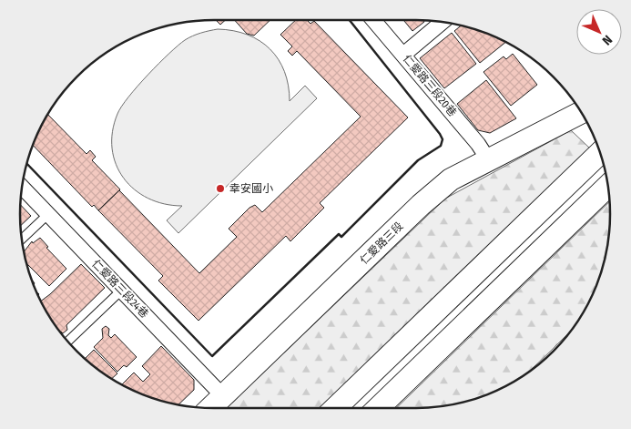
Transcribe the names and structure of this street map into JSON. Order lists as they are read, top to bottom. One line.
{"streets":{"main road":["仁愛路三段"],"street":["仁愛路三段20巷","仁愛路三段24巷"]},"crossings":[["仁愛路三段20巷","仁愛路三段"],["仁愛路三段","仁愛路三段24巷"]],"places":["幸安國小"],"north":"bottom right"}
